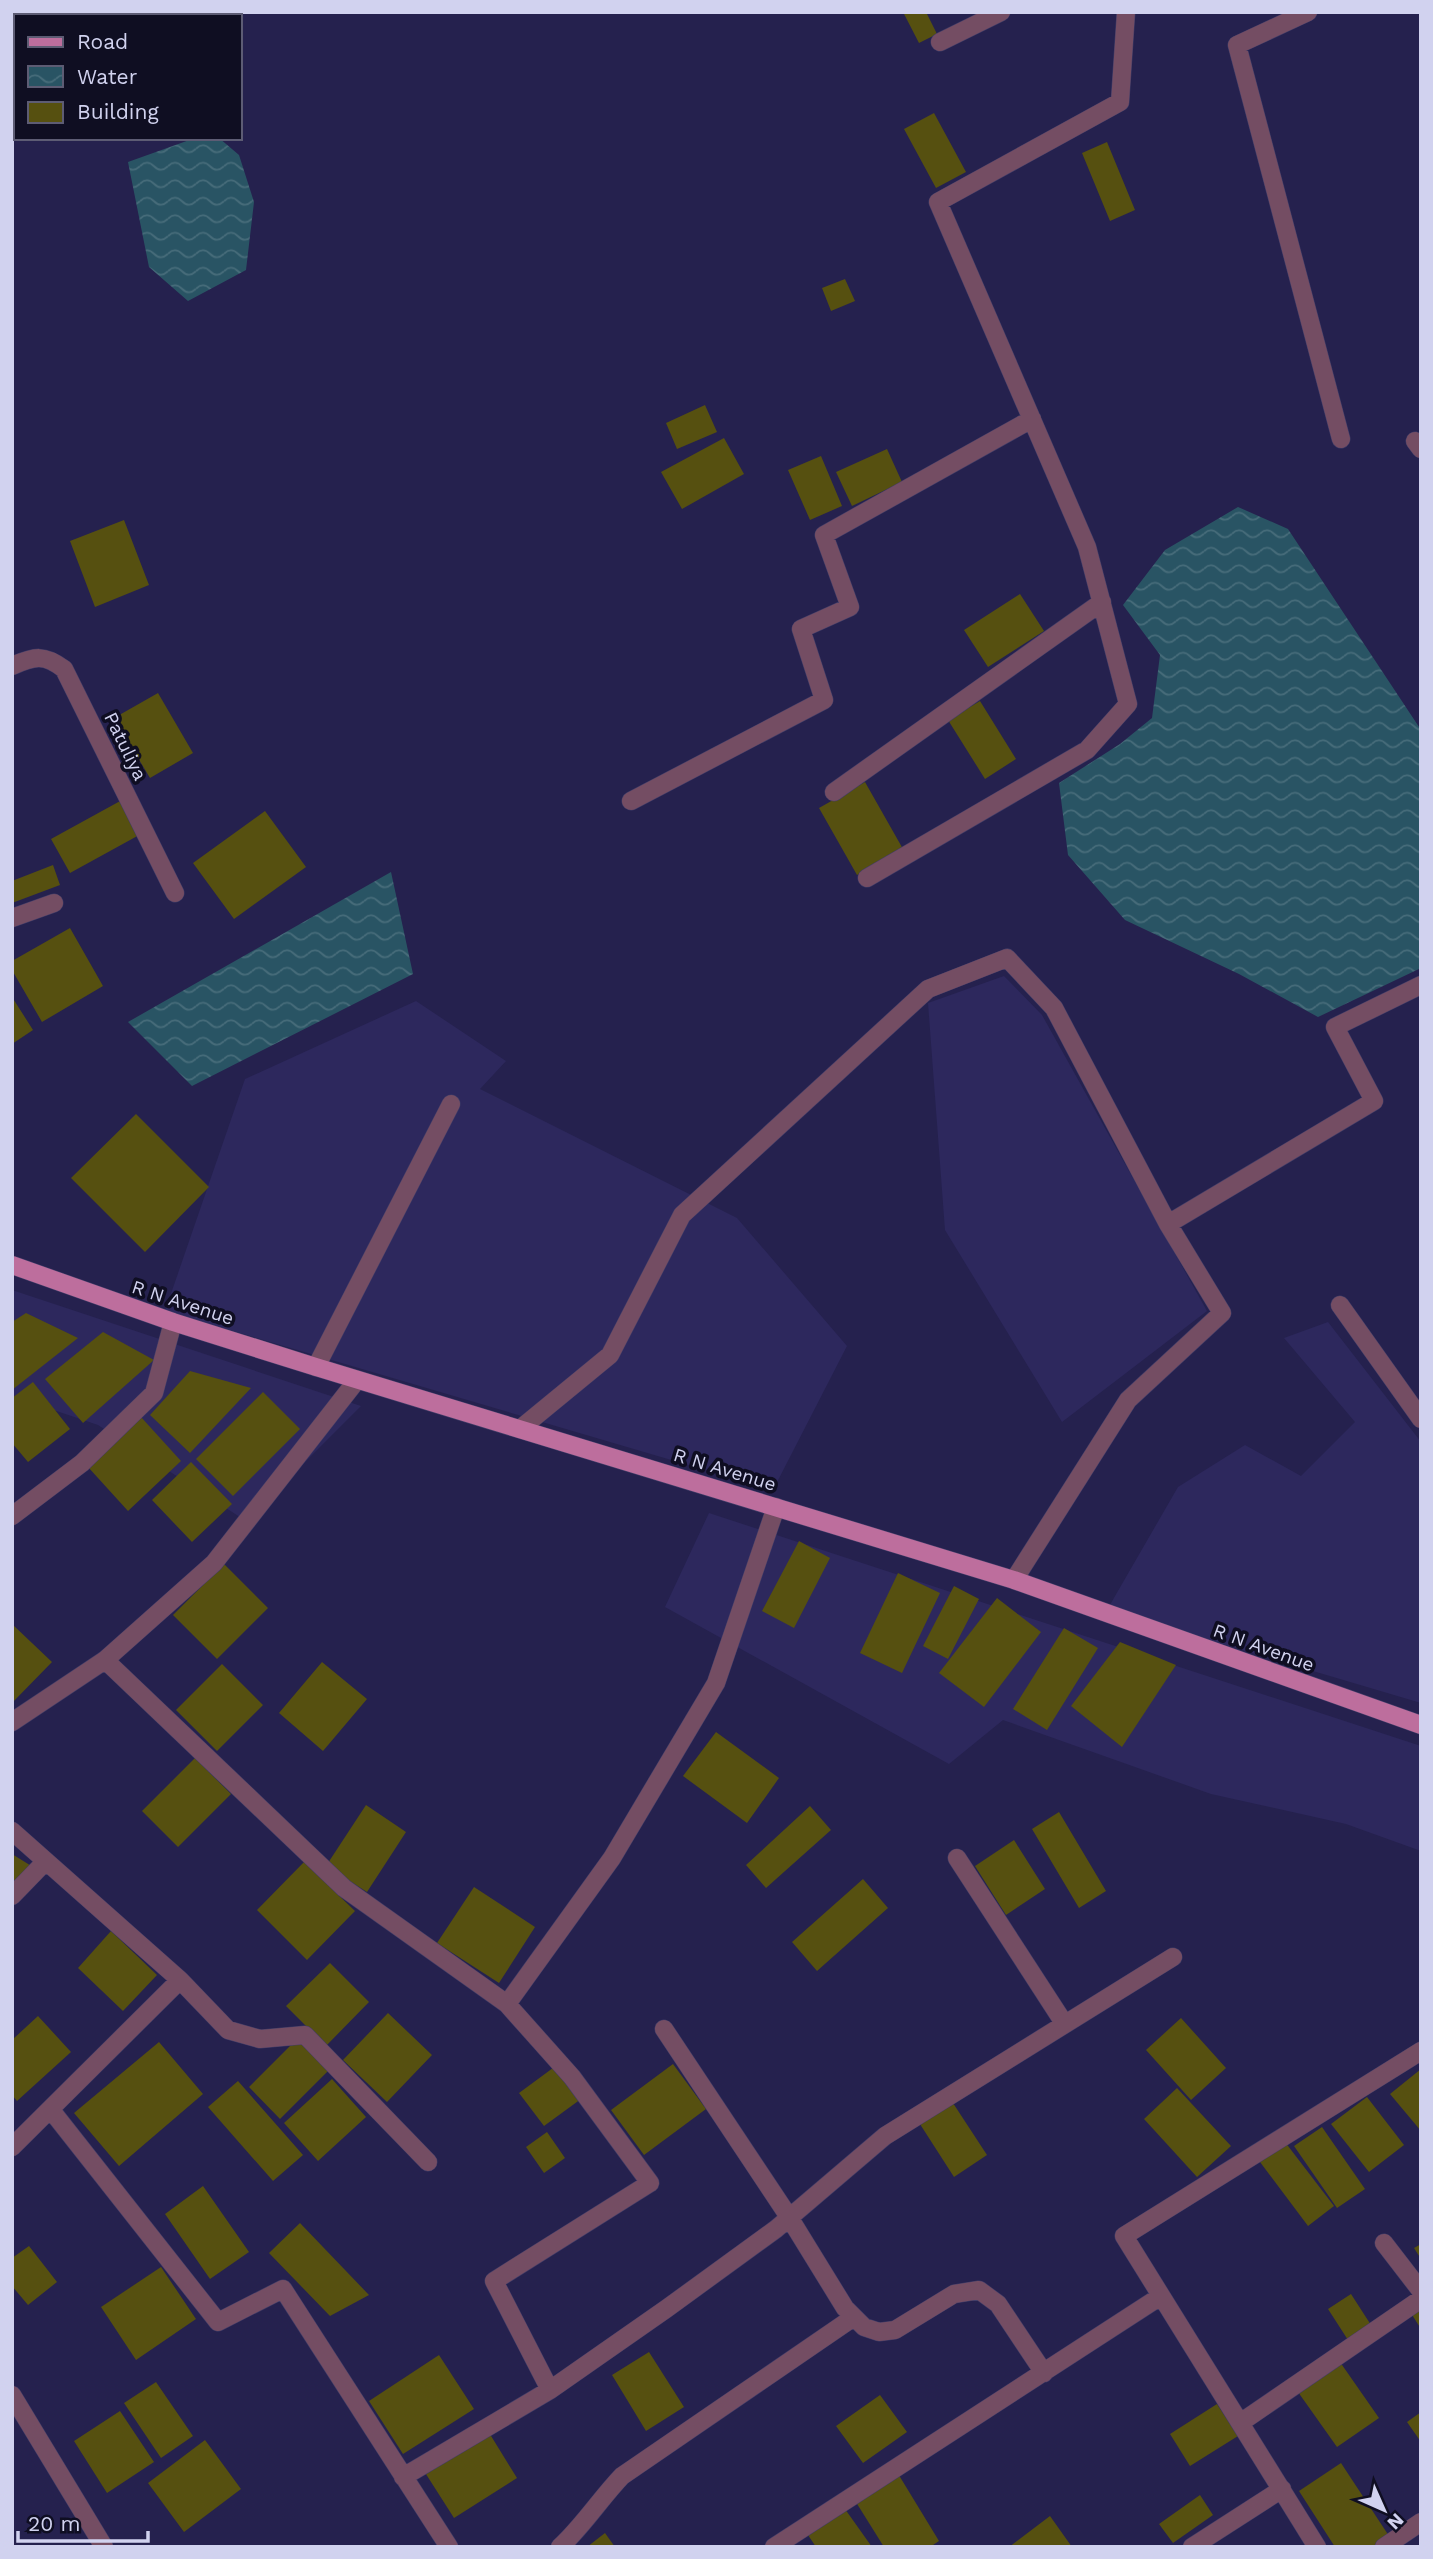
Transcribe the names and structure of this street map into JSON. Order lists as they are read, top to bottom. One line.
{"streets":{"main road":["R N Avenue"],"street":["Patuliya"]},"legend":["Road","Water","Building"],"scale_bar":"20 m","north":"bottom right"}
